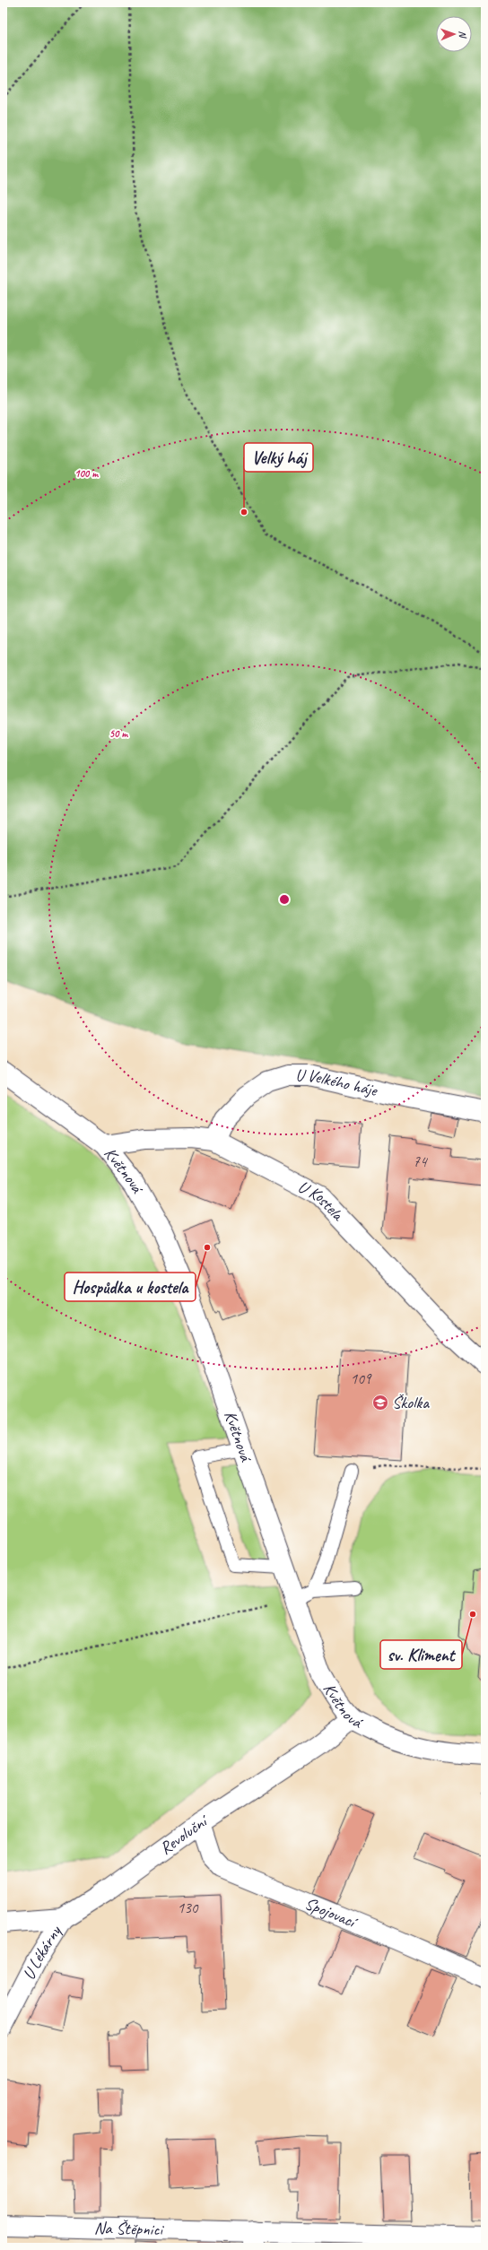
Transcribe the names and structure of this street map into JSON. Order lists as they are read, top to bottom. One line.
{"streets":{"street":["U Velkého háje","Květnová","U Kostela","Revoluční","Spojovací","U Lékárny","Na Štěpnici"]},"crossings":[["U Velkého háje","U Kostela"],["Květnová","U Kostela"],["Květnová","Revoluční"],["Revoluční","Spojovací"],["Revoluční","U Lékárny"]],"places":{"other":["Velký háj","Hospůdka u kostela","sv. Kliment"],"school or university":["Školka"]},"house_numbers":["74","109","130"],"north":"right","rings":["100 m","50 m"]}
